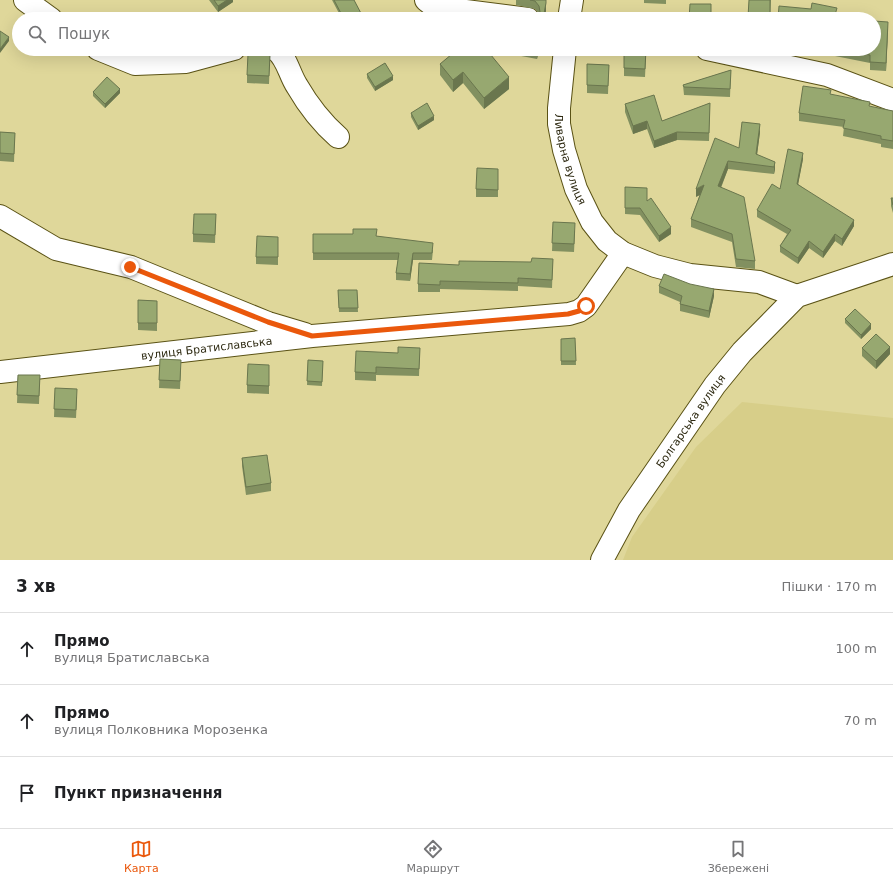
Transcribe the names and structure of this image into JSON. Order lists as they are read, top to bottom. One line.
{"streets":{"street":["Ливарна вулиця","вулиця Братиславська","Болгарська вулиця"]},"crossings":[["Ливарна вулиця","вулиця Братиславська"],["Ливарна вулиця","Болгарська вулиця"]],"page":{"search":"Пошук","heading":["3 хв","Пішки · 170 m"],"list":[["Прямо","вулиця Братиславська","100 m"],["Прямо","вулиця Полковника Морозенка","70 m"],"Пункт призначення"],"nav":["Карта","Маршрут","Збережені"]}}
